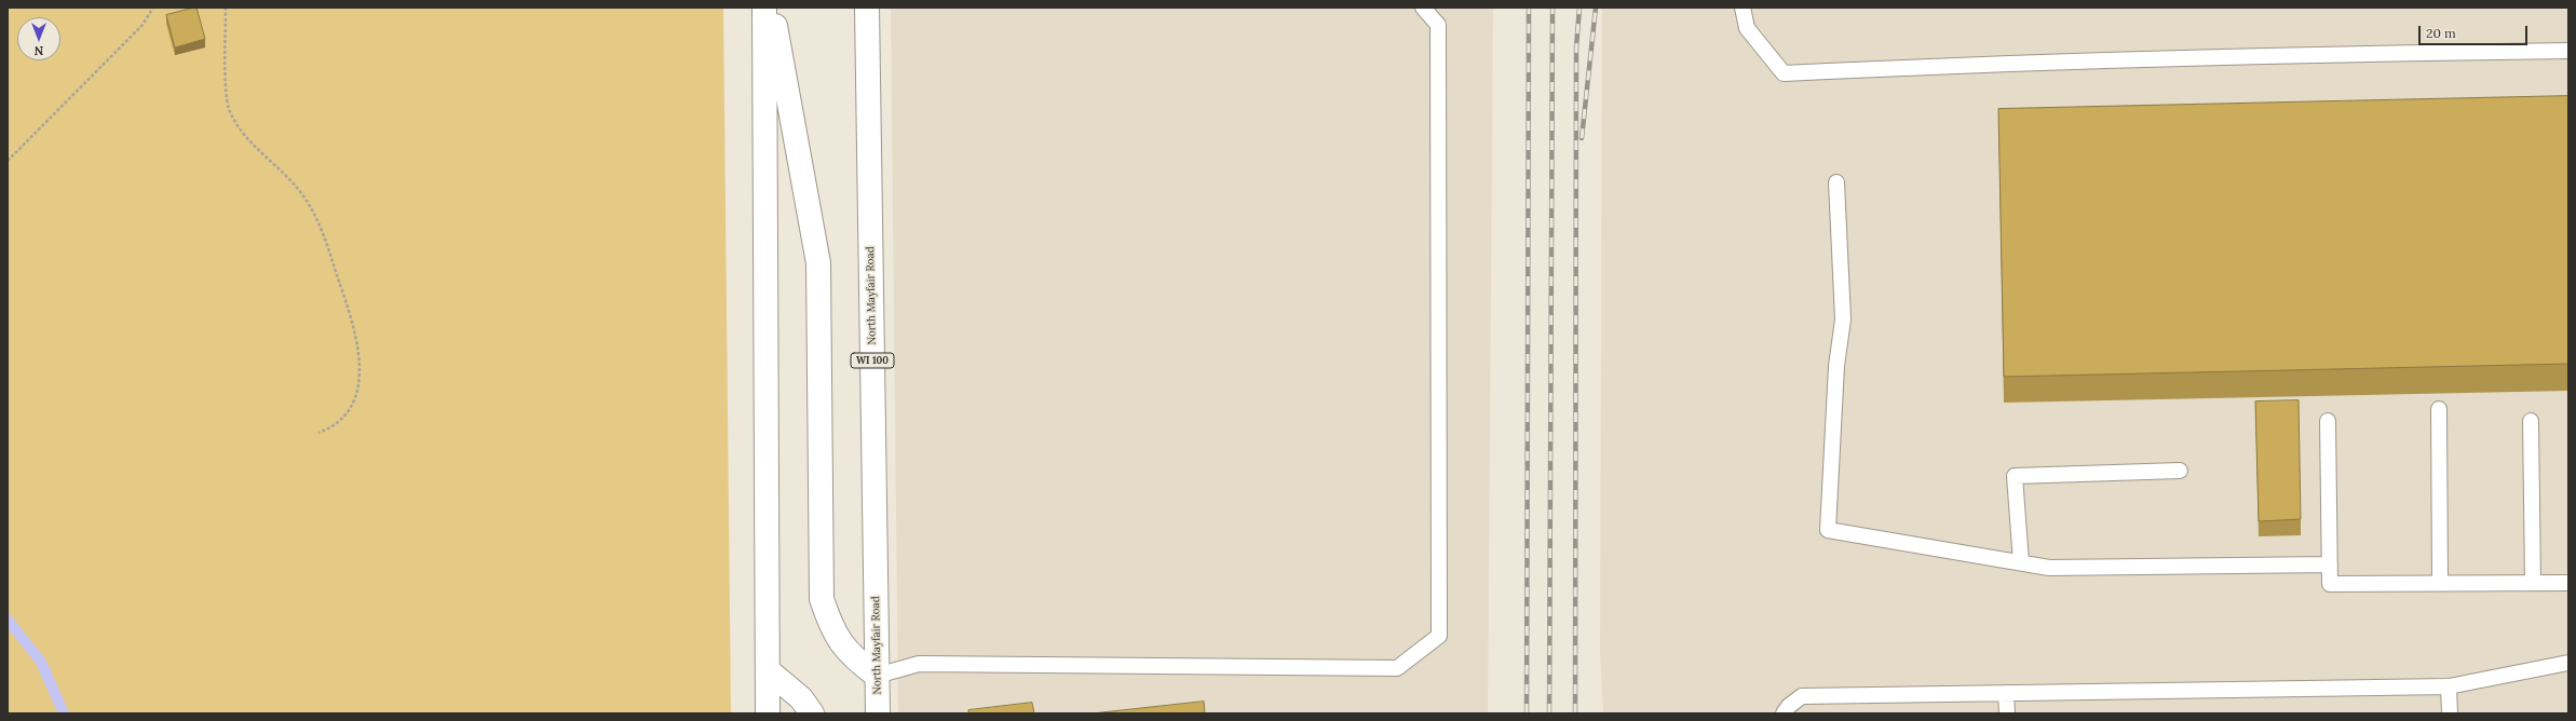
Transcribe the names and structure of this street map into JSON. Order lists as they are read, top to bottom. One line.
{"streets":{"main road":["North Mayfair Road","WI 100"]},"scale_bar":"20 m","north":"bottom"}
